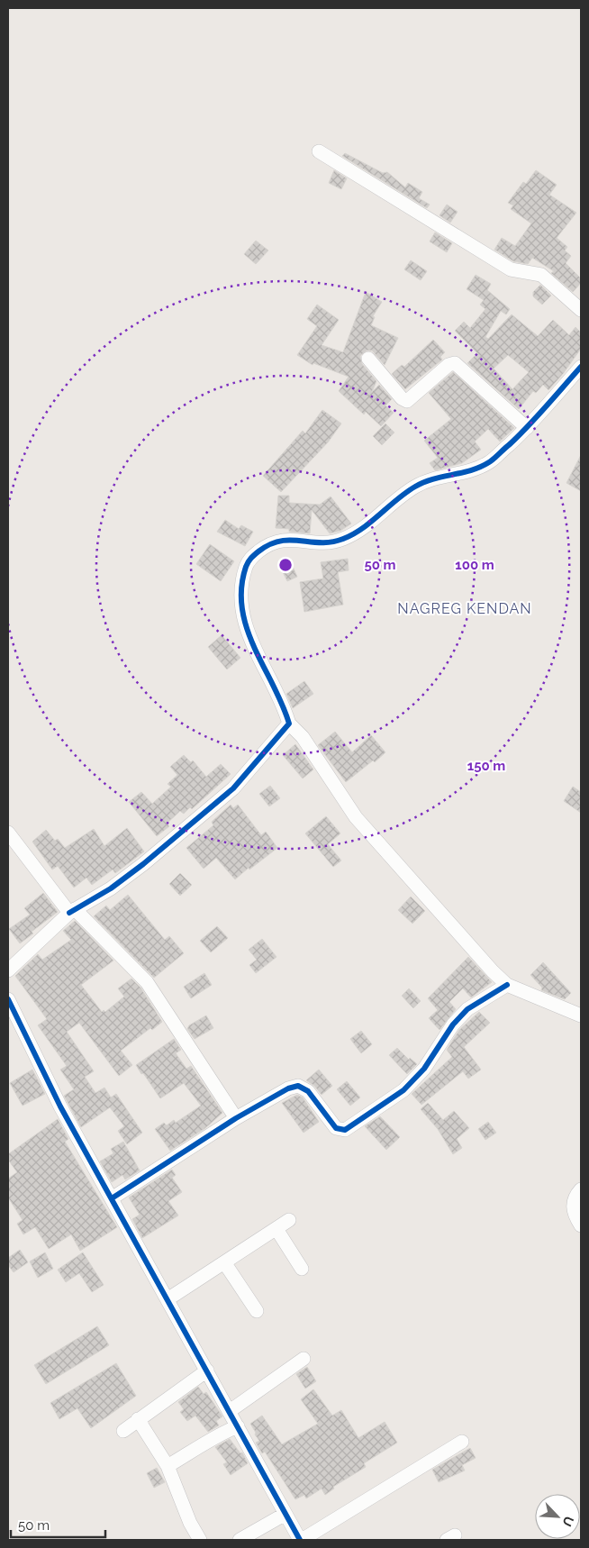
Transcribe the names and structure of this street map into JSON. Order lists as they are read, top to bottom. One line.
{"districts":["NAGREG KENDAN"],"scale_bar":"50 m","north":"bottom right","rings":["50 m","100 m","150 m"]}
